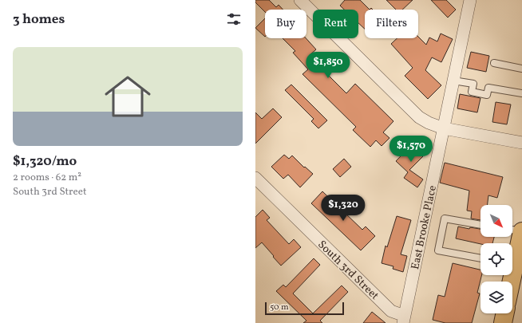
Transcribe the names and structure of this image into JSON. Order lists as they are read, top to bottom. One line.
{"streets":{"street":["East Brooke Place","South 3rd Street"]},"crossings":[["East Brooke Place","South 3rd Street"]],"scale_bar":"50 m","north":"bottom right","page":{"heading":"3 homes","chip":["Buy","Rent","Filters"],"list":[{"name":"$1,320/mo","note":"2 rooms · 62 m² · South 3rd Street"}],"price":["$1,850","$1,570","$1,320"],"scale":"50 m"}}
